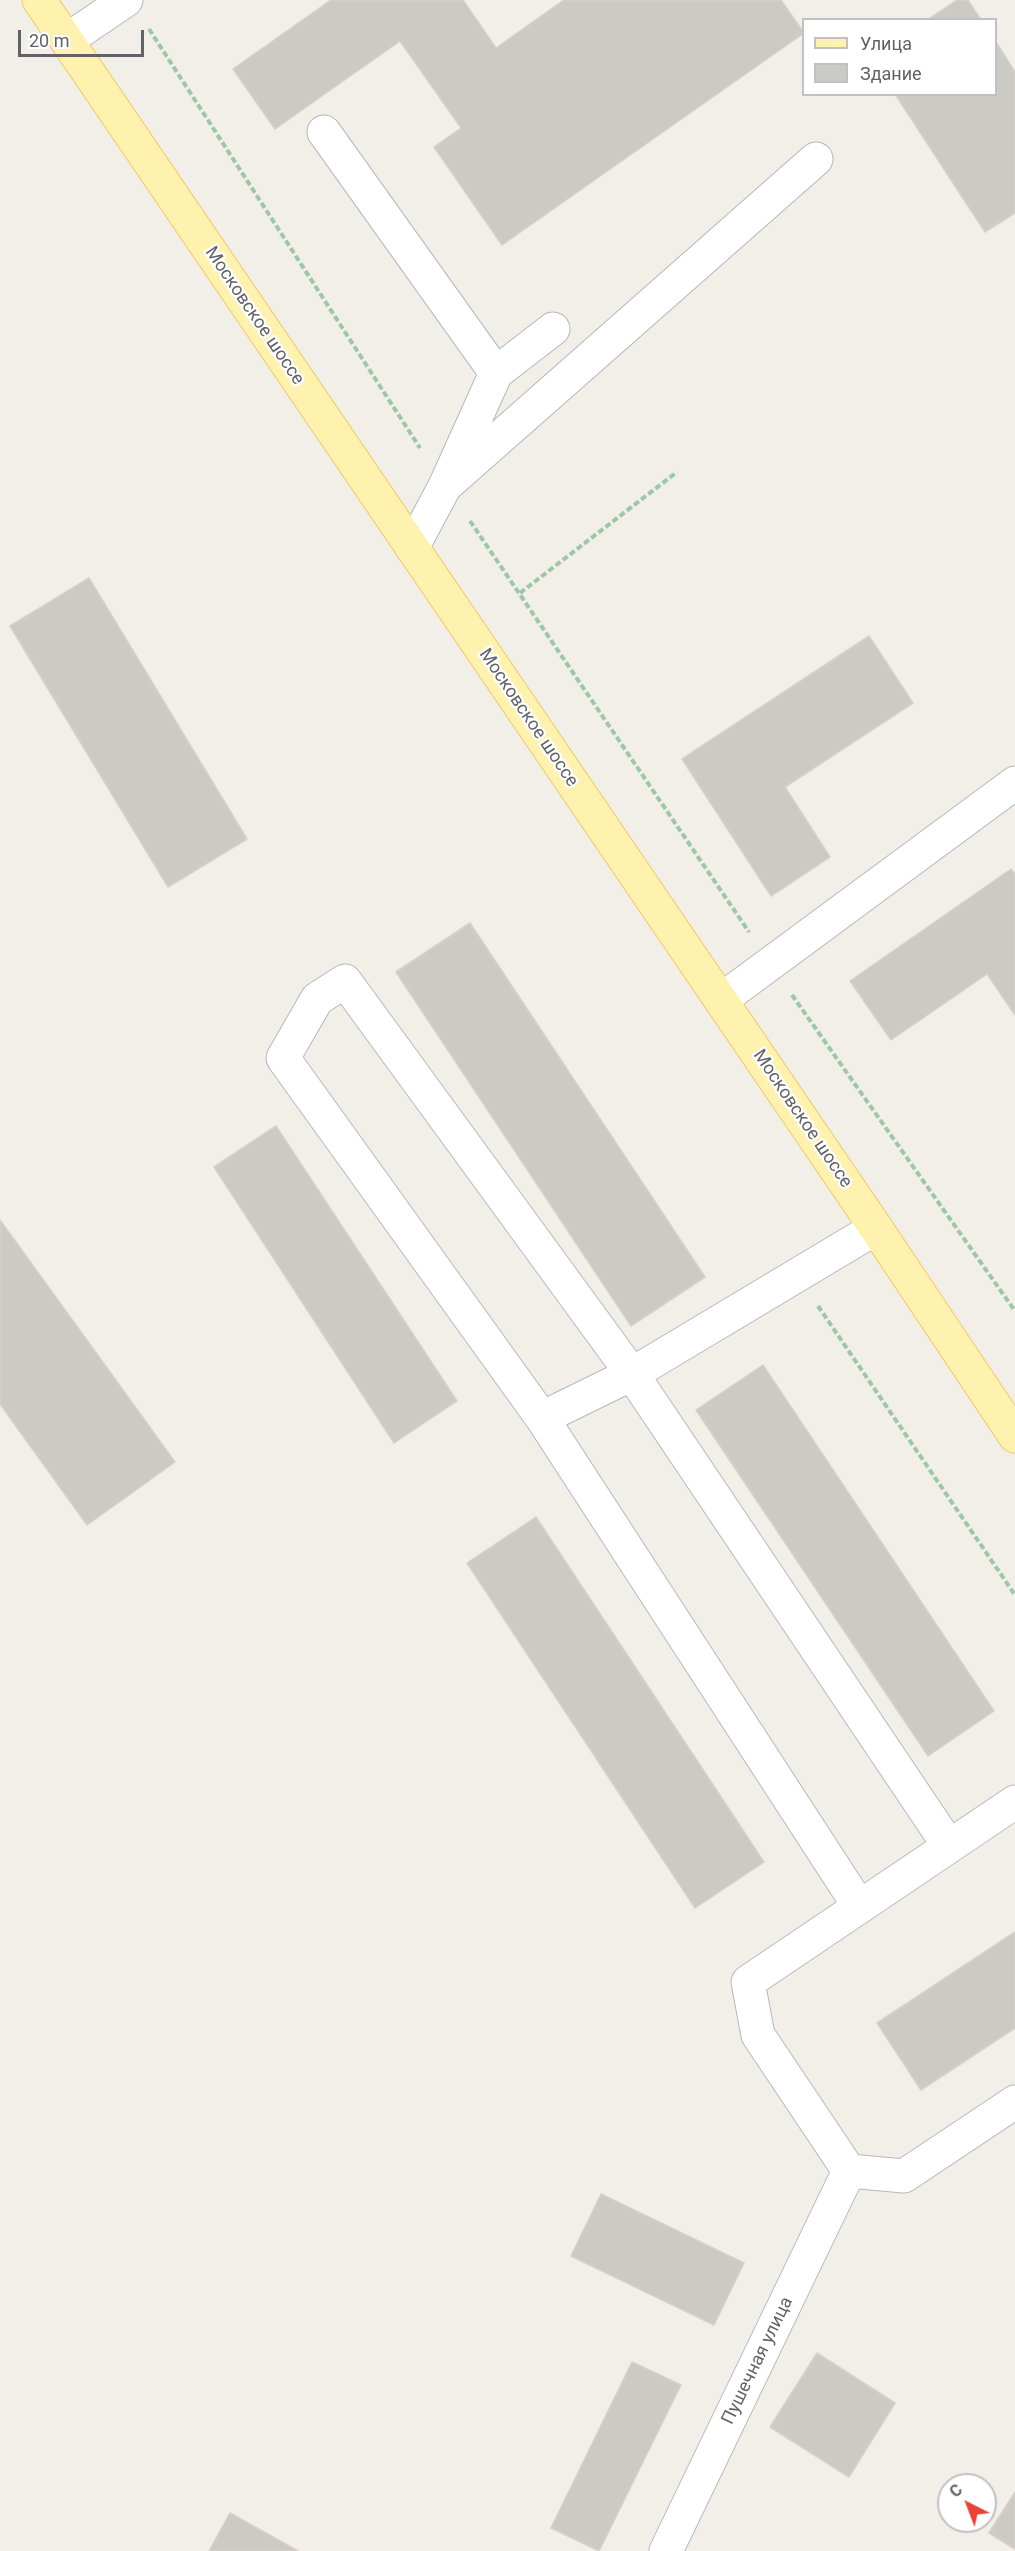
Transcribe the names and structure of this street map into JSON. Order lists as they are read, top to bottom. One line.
{"streets":{"main road":["Московское шоссе"],"street":["Пушечная улица"]},"legend":["Улица","Здание"],"scale_bar":"20 m","north":"top left"}
